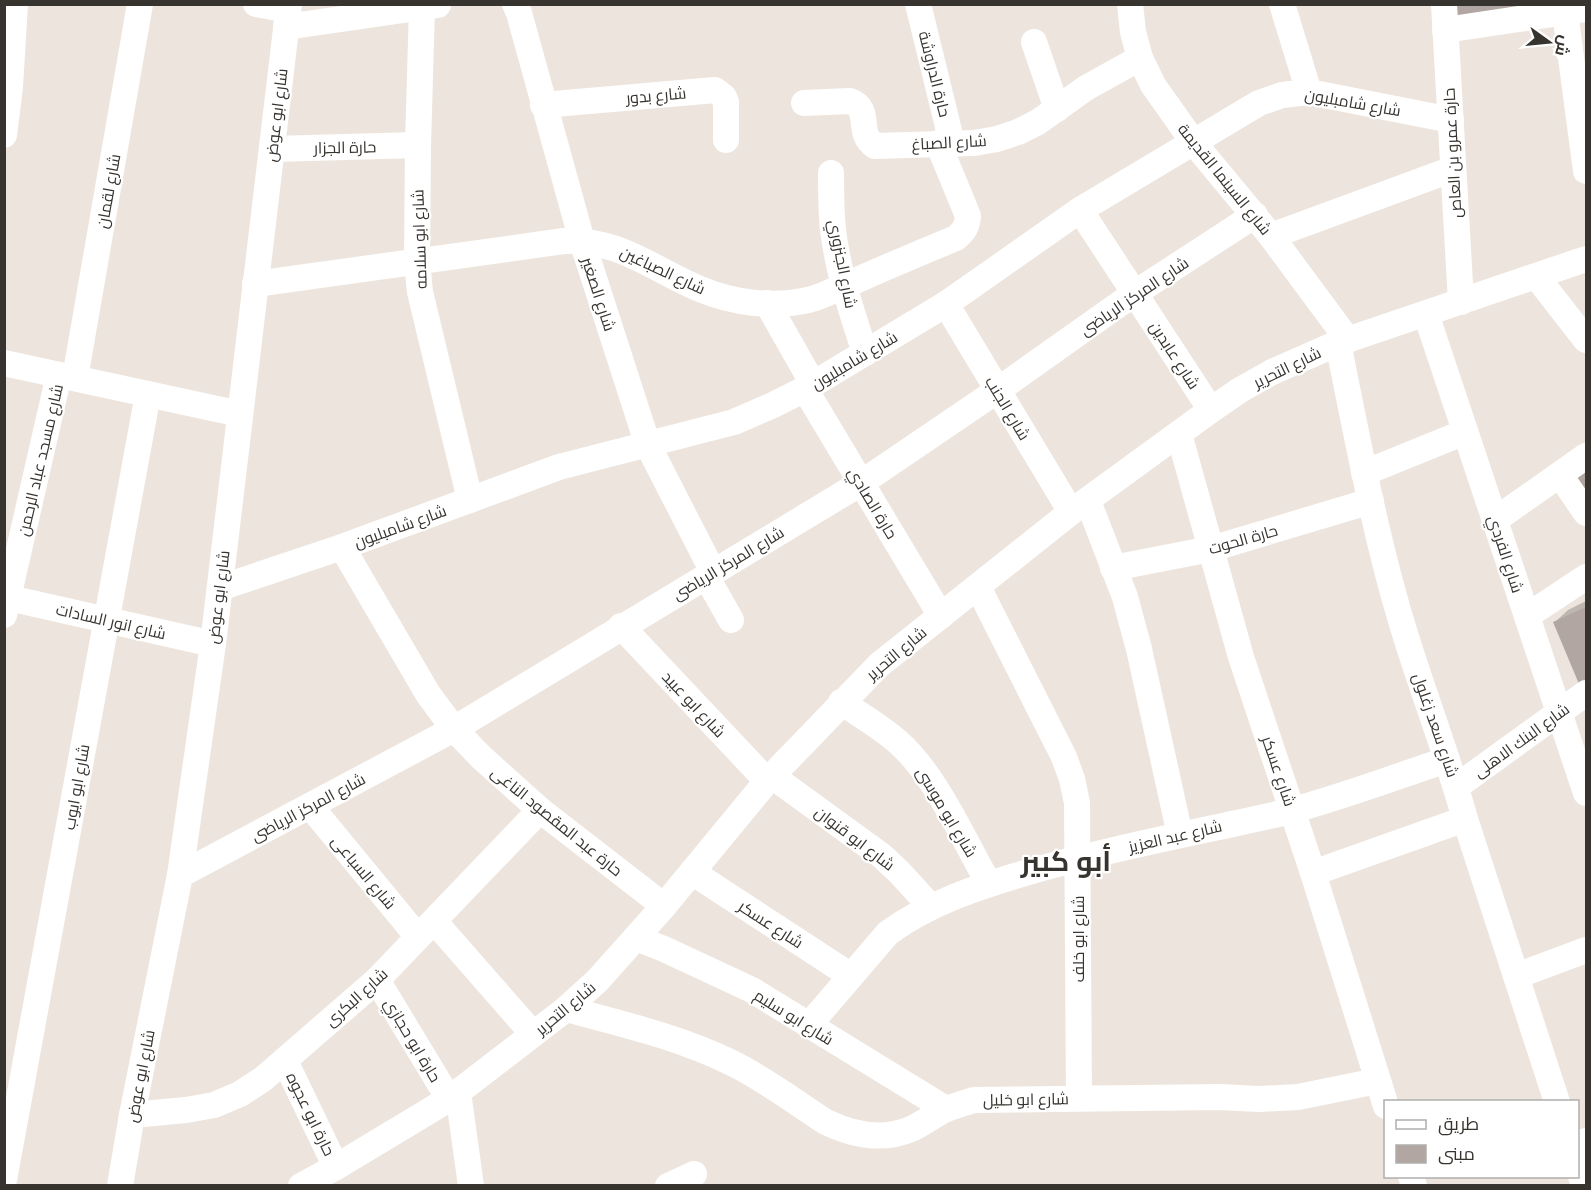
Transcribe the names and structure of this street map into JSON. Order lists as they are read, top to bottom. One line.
{"streets":{"street":["حارة الدراوشة","شارع بدور","شارع شامبليون","شارع ابو عوض","شارع الصباغ","حارة الجزار","حارة عمرو بن العاص","شارع السينما القديمة","شارع لقمان","شارع ابو سلامه","شارع الجنزوري","شارع الصباغين","شارع الصغير","شارع المركز الرياضى","شارع عابدين","شارع التحرير","شارع الجنب","شارع مسجد عباد الرحمن","حارة الصادي","حارة الحوت","شارع الفردي","شارع انور السادات","شارع ابو عبيد","شارع سعد زغلول","شارع البنك الاهلى","شارع عسكر","شارع ابو ايوب","شارع ابو موسى","حارة عبد المقصود الناغى","شارع عبد العزيز","شارع ابو قنوان","شارع السباعى","شارع ابو خلف","شارع البكرى","شارع ابو سليم","حارة ابو حجازي","شارع ابو خليل","حارة ابو عجوه"]},"crossings":[["حارة الدراوشة","شارع الصباغ"],["حارة الدراوشة","شارع الصباغين"],["شارع بدور","شارع الصغير"],["شارع شامبليون","شارع ابو عوض"],["شارع شامبليون","حارة عمرو بن العاص"],["شارع شامبليون","شارع السينما القديمة"],["شارع شامبليون","شارع ابو سلامه"],["شارع شامبليون","شارع الجنزوري"],["شارع شامبليون","شارع الصغير"],["شارع شامبليون","شارع عابدين"],["شارع شامبليون","شارع الجنب"],["شارع شامبليون","حارة الصادي"],["شارع شامبليون","حارة عبد المقصود الناغى"],["شارع ابو عوض","حارة الجزار"],["شارع ابو عوض","شارع الصباغين"],["شارع ابو عوض","شارع المركز الرياضى"],["شارع ابو عوض","شارع انور السادات"],["شارع ابو عوض","شارع البكرى"],["شارع الصباغ","شارع السينما القديمة"],["شارع الصباغ","شارع الصباغين"],["حارة الجزار","شارع ابو سلامه"],["حارة عمرو بن العاص","شارع التحرير"],["شارع السينما القديمة","شارع المركز الرياضى"],["شارع السينما القديمة","شارع التحرير"],["شارع السينما القديمة","شارع سعد زغلول"],["شارع لقمان","شارع مسجد عباد الرحمن"],["شارع ابو سلامه","شارع الصباغين"],["شارع الجنزوري","شارع الصباغين"],["شارع الصباغين","شارع الصغير"],["شارع الصباغين","حارة الصادي"],["شارع الصغير","شارع المركز الرياضى"],["شارع المركز الرياضى","شارع عابدين"],["شارع المركز الرياضى","شارع الجنب"],["شارع المركز الرياضى","حارة الصادي"],["شارع المركز الرياضى","شارع ابو عبيد"],["شارع المركز الرياضى","حارة عبد المقصود الناغى"],["شارع المركز الرياضى","شارع السباعى"],["شارع عابدين","شارع التحرير"],["شارع التحرير","شارع الجنب"],["شارع التحرير","حارة الصادي"],["شارع التحرير","شارع الفردي"],["شارع التحرير","شارع ابو عبيد"],["شارع التحرير","شارع سعد زغلول"],["شارع التحرير","شارع عسكر"],["شارع التحرير","شارع ابو موسى"],["شارع التحرير","حارة عبد المقصود الناغى"],["شارع التحرير","شارع ابو قنوان"],["شارع التحرير","شارع السباعى"],["شارع التحرير","شارع ابو خلف"],["شارع التحرير","شارع ابو سليم"],["شارع التحرير","حارة ابو حجازي"],["شارع التحرير","شارع ابو خليل"],["شارع التحرير","حارة ابو عجوه"],["شارع الجنب","حارة الحوت"],["شارع الجنب","شارع عبد العزيز"],["شارع مسجد عباد الرحمن","شارع انور السادات"],["حارة الحوت","شارع سعد زغلول"],["حارة الحوت","شارع عسكر"],["شارع الفردي","شارع البنك الاهلى"],["شارع انور السادات","شارع ابو ايوب"],["شارع ابو عبيد","شارع ابو قنوان"],["شارع سعد زغلول","شارع البنك الاهلى"],["شارع سعد زغلول","شارع عبد العزيز"],["شارع عسكر","شارع عبد العزيز"],["شارع عسكر","شارع ابو خليل"],["شارع ابو موسى","شارع عبد العزيز"],["حارة عبد المقصود الناغى","شارع البكرى"],["شارع عبد العزيز","شارع ابو قنوان"],["شارع عبد العزيز","شارع ابو خلف"],["شارع عبد العزيز","شارع ابو سليم"],["شارع السباعى","شارع البكرى"],["شارع ابو خلف","شارع ابو خليل"],["شارع البكرى","حارة ابو حجازي"],["شارع البكرى","حارة ابو عجوه"],["شارع ابو سليم","شارع ابو خليل"]],"districts":["أبو كبير"],"legend":["طريق","مبنى"],"north":"right"}
